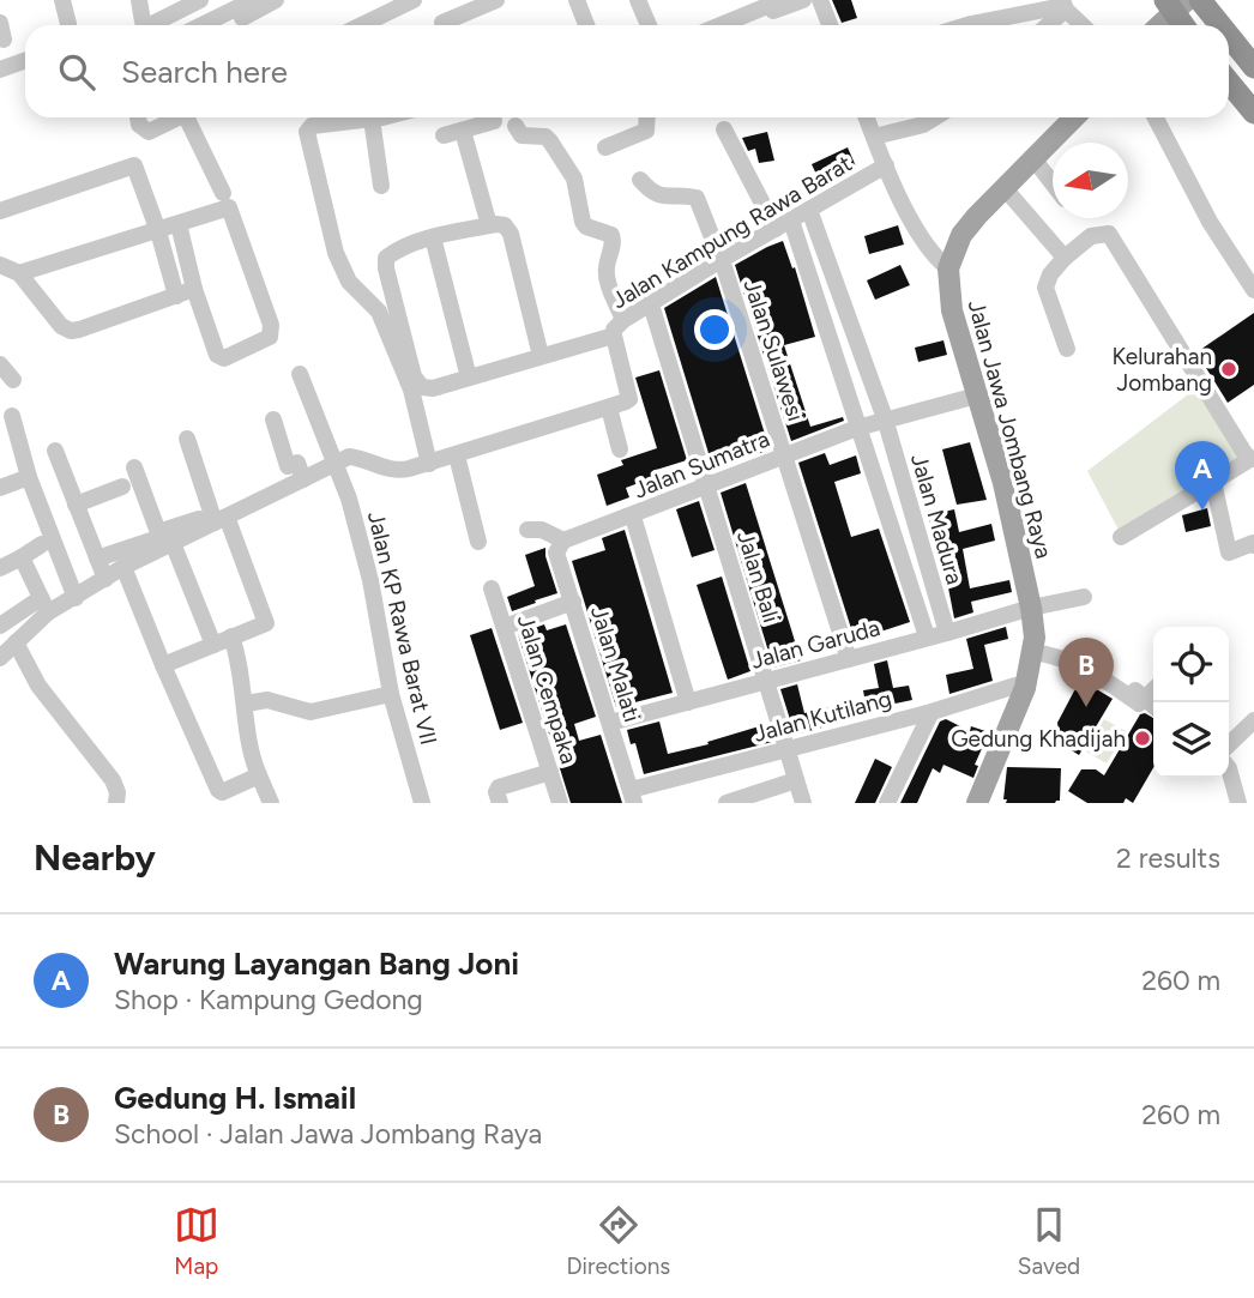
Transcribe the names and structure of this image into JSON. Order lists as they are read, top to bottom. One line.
{"streets":{"main road":["Jalan Jawa Jombang Raya"],"street":["Jalan Kampung Rawa Barat","Jalan Sulawesi","Jalan Sumatra","Jalan Madura","Jalan Bali","Jalan KP Rawa Barat VII","Jalan Garuda","Jalan Malati","Jalan Cempaka","Jalan Kutilang"]},"crossings":[["Jalan Kampung Rawa Barat","Jalan Sulawesi"],["Jalan Kampung Rawa Barat","Jalan Bali"],["Jalan Sulawesi","Jalan Sumatra"],["Jalan Sulawesi","Jalan Garuda"],["Jalan Jawa Jombang Raya","Jalan Sumatra"],["Jalan Jawa Jombang Raya","Jalan Garuda"],["Jalan Jawa Jombang Raya","Jalan Kutilang"],["Jalan Sumatra","Jalan Madura"],["Jalan Sumatra","Jalan Bali"],["Jalan Sumatra","Jalan Malati"],["Jalan Madura","Jalan Garuda"],["Jalan Bali","Jalan Garuda"],["Jalan Bali","Jalan Kutilang"],["Jalan Garuda","Jalan Malati"],["Jalan Malati","Jalan Kutilang"]],"places":["Kelurahan Jombang","Gedung Khadijah"],"north":"left","page":{"search":"Search here","pins":["A","B"],"heading":["Nearby","2 results"],"list":[{"mark":"A","name":"Warung Layangan Bang Joni","note":"Shop · Kampung Gedong","value":"260 m"},{"mark":"B","name":"Gedung H. Ismail","note":"School · Jalan Jawa Jombang Raya","value":"260 m"}],"nav":["Map","Directions","Saved"]}}
